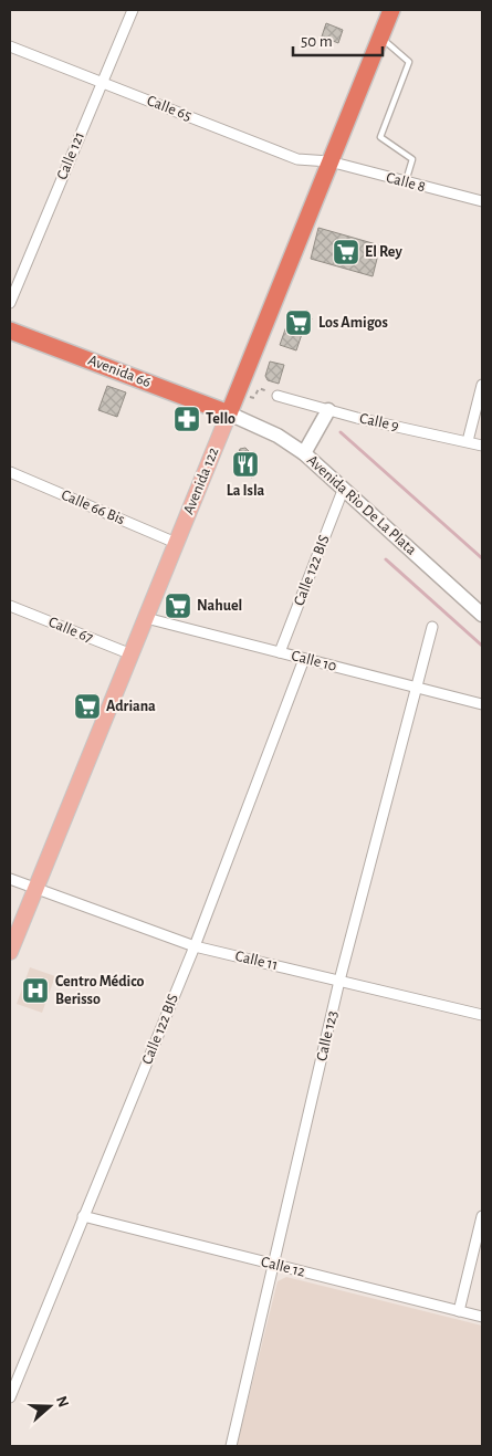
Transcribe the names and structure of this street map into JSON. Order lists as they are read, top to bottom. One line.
{"streets":{"highway":["Avenida 66","Avenida 122"],"main road":["Avenida Rìo De La Plata"],"street":["Calle 65","Calle 121","Calle 8","Calle 9","Calle 66 Bis","Calle 122 BIS","Calle 67","Calle 10","Calle 11","Calle 123","Calle 12"]},"crossings":[["Calle 65","Calle 121"],["Calle 65","Calle 8"],["Calle 65","Avenida 122"],["Calle 8","Avenida 122"],["Avenida 66","Avenida 122"],["Avenida 66","Avenida Rìo De La Plata"],["Avenida 122","Avenida Rìo De La Plata"],["Avenida 122","Calle 66 Bis"],["Avenida 122","Calle 67"],["Avenida 122","Calle 10"],["Avenida 122","Calle 11"],["Avenida Rìo De La Plata","Calle 122 BIS"],["Calle 122 BIS","Calle 10"],["Calle 122 BIS","Calle 11"],["Calle 122 BIS","Calle 12"],["Calle 10","Calle 123"],["Calle 11","Calle 123"],["Calle 123","Calle 12"]],"places":{"supermarket":["El Rey","Los Amigos","Nahuel","Adriana"],"pharmacy":["Tello"],"restaurant":["La Isla"],"hospital":["Centro Médico Berisso"]},"scale_bar":"50 m","north":"right"}
